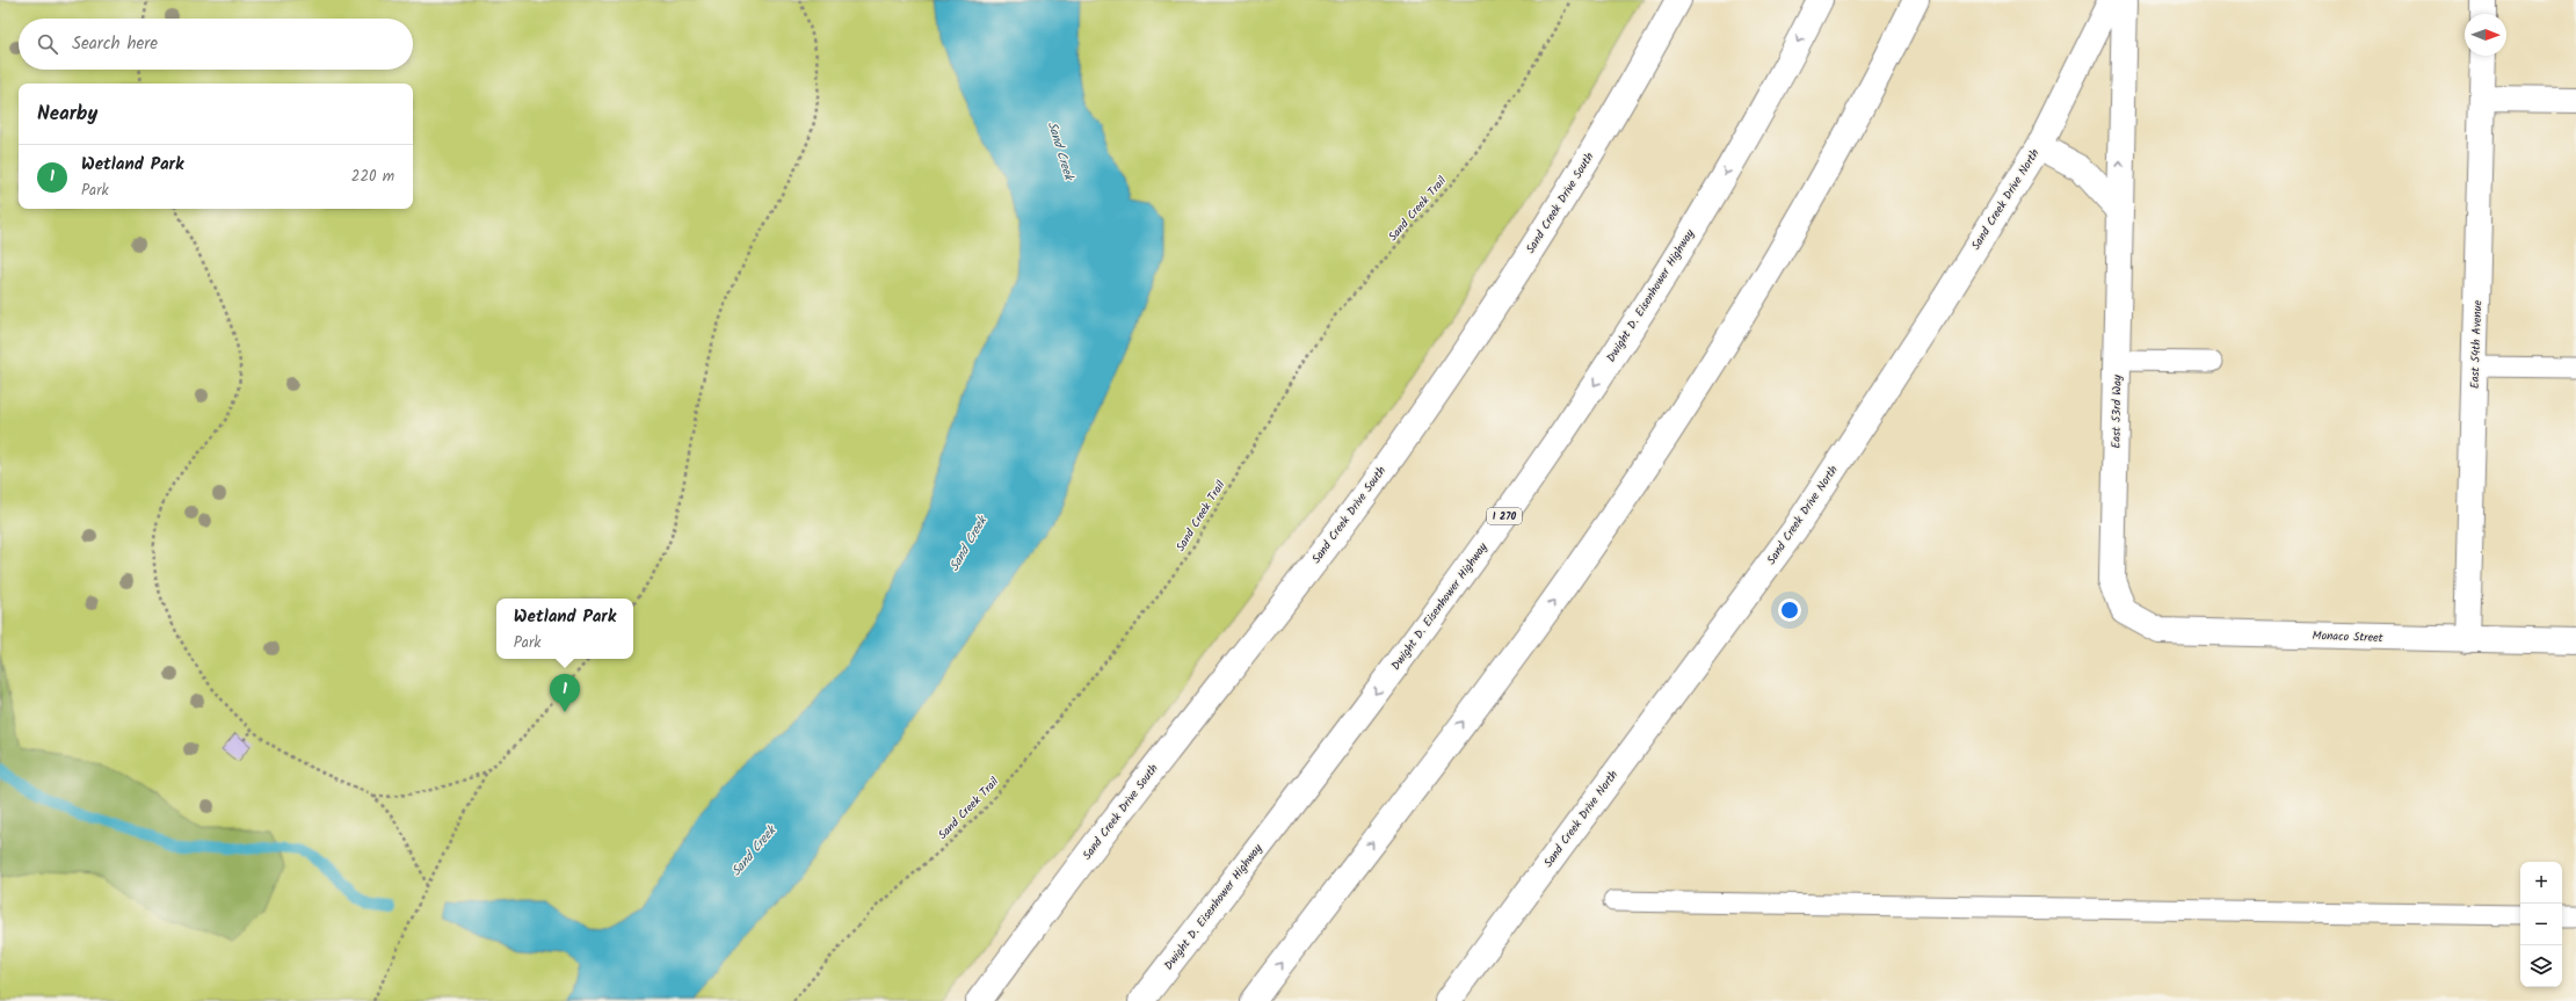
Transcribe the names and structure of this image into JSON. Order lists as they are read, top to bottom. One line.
{"streets":{"main road":["Sand Creek Drive North","Sand Creek Drive South","Dwight D. Eisenhower Highway","East 54th Avenue","East 53rd Way","I 270","Monaco Street"],"path":["Sand Creek Trail"]},"crossings":[["East 54th Avenue","Monaco Street"],["East 53rd Way","Monaco Street"]],"water":["Sand Creek"],"north":"right","page":{"search":"Search here","heading":"Nearby","list":[{"mark":"1","name":"Wetland Park","note":"Park","value":"220 m"}],"popup":["Wetland Park","Park"],"pins":"1","map_buttons":["+","−"]}}
